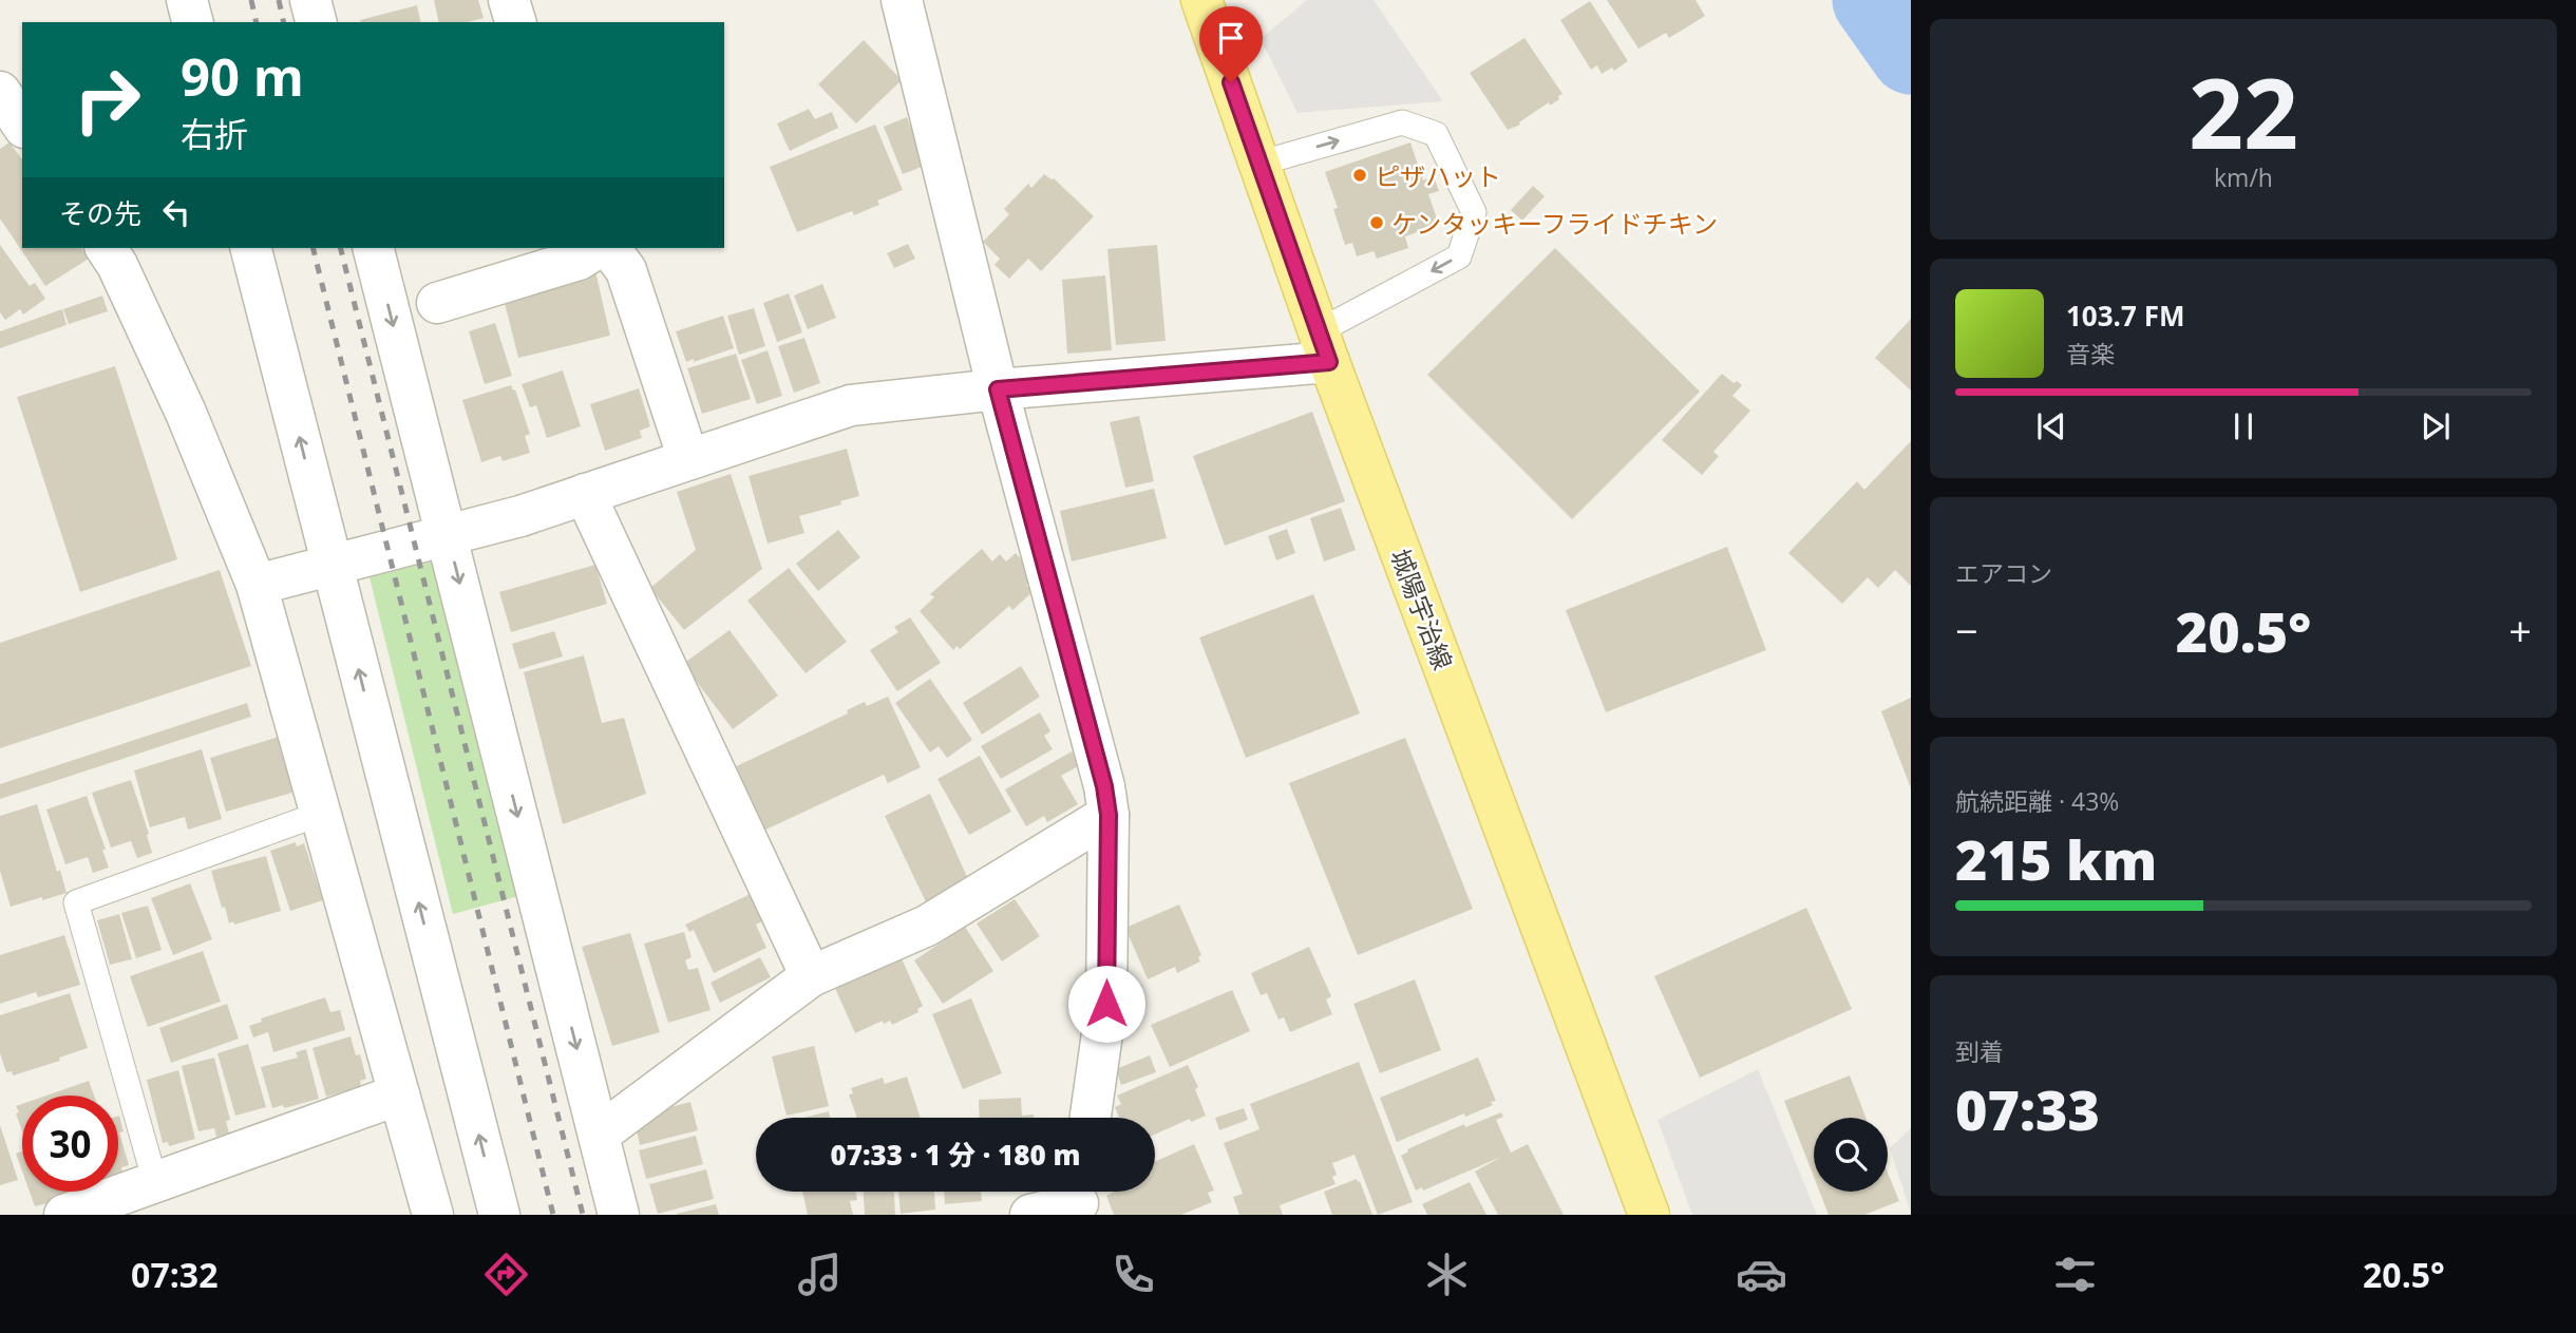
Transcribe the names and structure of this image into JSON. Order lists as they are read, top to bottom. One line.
{"streets":{"main road":["城陽宇治線"]},"places":["ピザハット","ケンタッキーフライドチキン"],"page":{"tile":[["22","km/h"],"エアコン",["航続距離 · 43%","215 km"],["到着","07:33"]],"turn":["90 m","右折"],"then":"その先","song":["103.7 FM","音楽"],"heat":["−","20.5°","+"],"limit":"30","trip":"07:33 · 1 分 · 180 m","tabs":["07:32","20.5°"]}}
